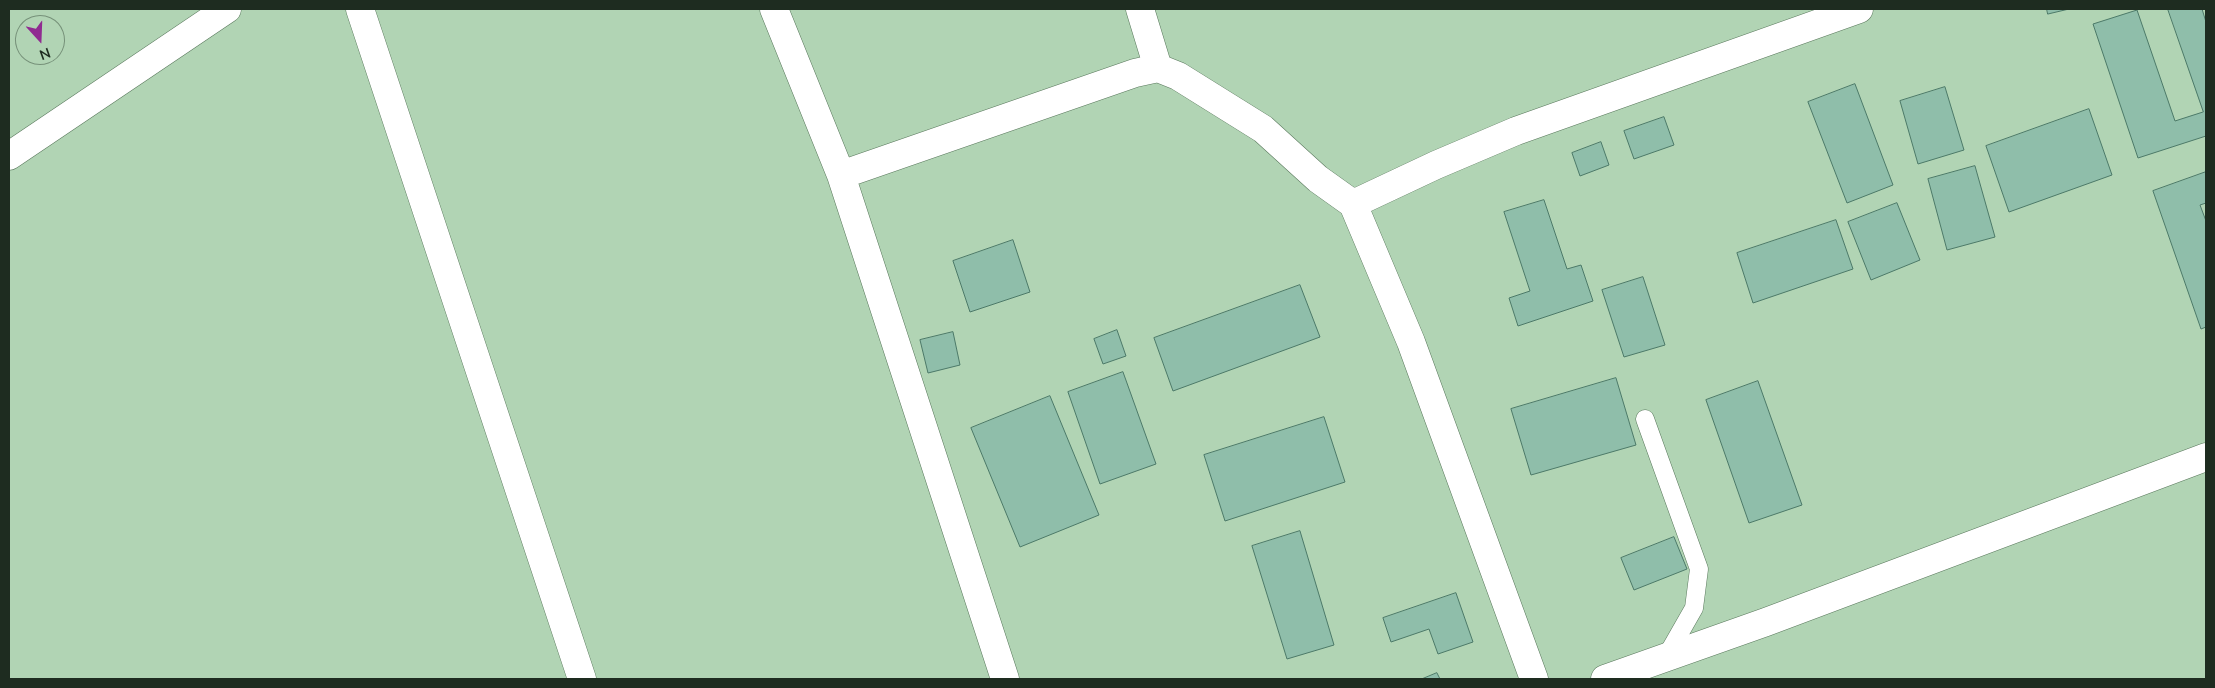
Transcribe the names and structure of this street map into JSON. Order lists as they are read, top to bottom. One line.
{"north":"bottom"}
